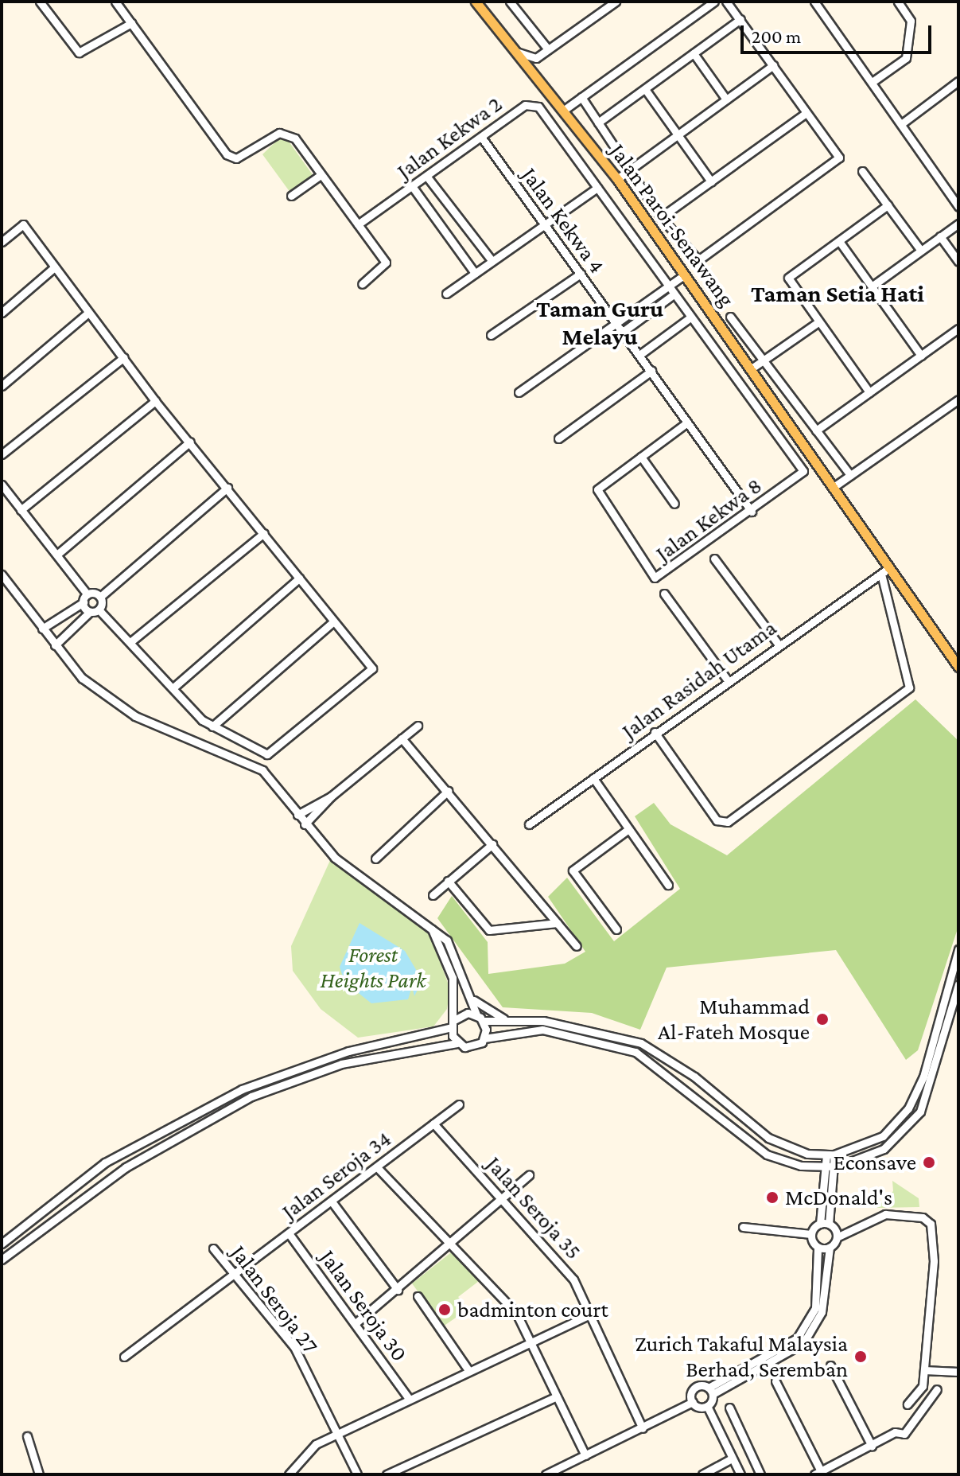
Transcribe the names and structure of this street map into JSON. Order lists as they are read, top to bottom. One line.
{"streets":{"main road":["Jalan Paroi-Senawang"],"street":["Jalan Kekwa 2","Jalan Kekwa 4","Jalan Kekwa 8","Jalan Rasidah Utama","Jalan Seroja 34","Jalan Seroja 35","Jalan Seroja 27","Jalan Seroja 30"]},"crossings":[["Jalan Kekwa 2","Jalan Kekwa 4"],["Jalan Kekwa 2","Jalan Kekwa 8"],["Jalan Kekwa 4","Jalan Kekwa 8"],["Jalan Paroi-Senawang","Jalan Rasidah Utama"],["Jalan Seroja 34","Jalan Seroja 35"],["Jalan Seroja 34","Jalan Seroja 27"],["Jalan Seroja 34","Jalan Seroja 30"]],"districts":["Taman Setia Hati","Taman Guru Melayu"],"parks":["Forest Heights Park"],"places":["Muhammad Al-Fateh Mosque","Econsave","McDonald's","badminton court","Zurich Takaful Malaysia Berhad, Seremban"],"scale_bar":"200 m"}
